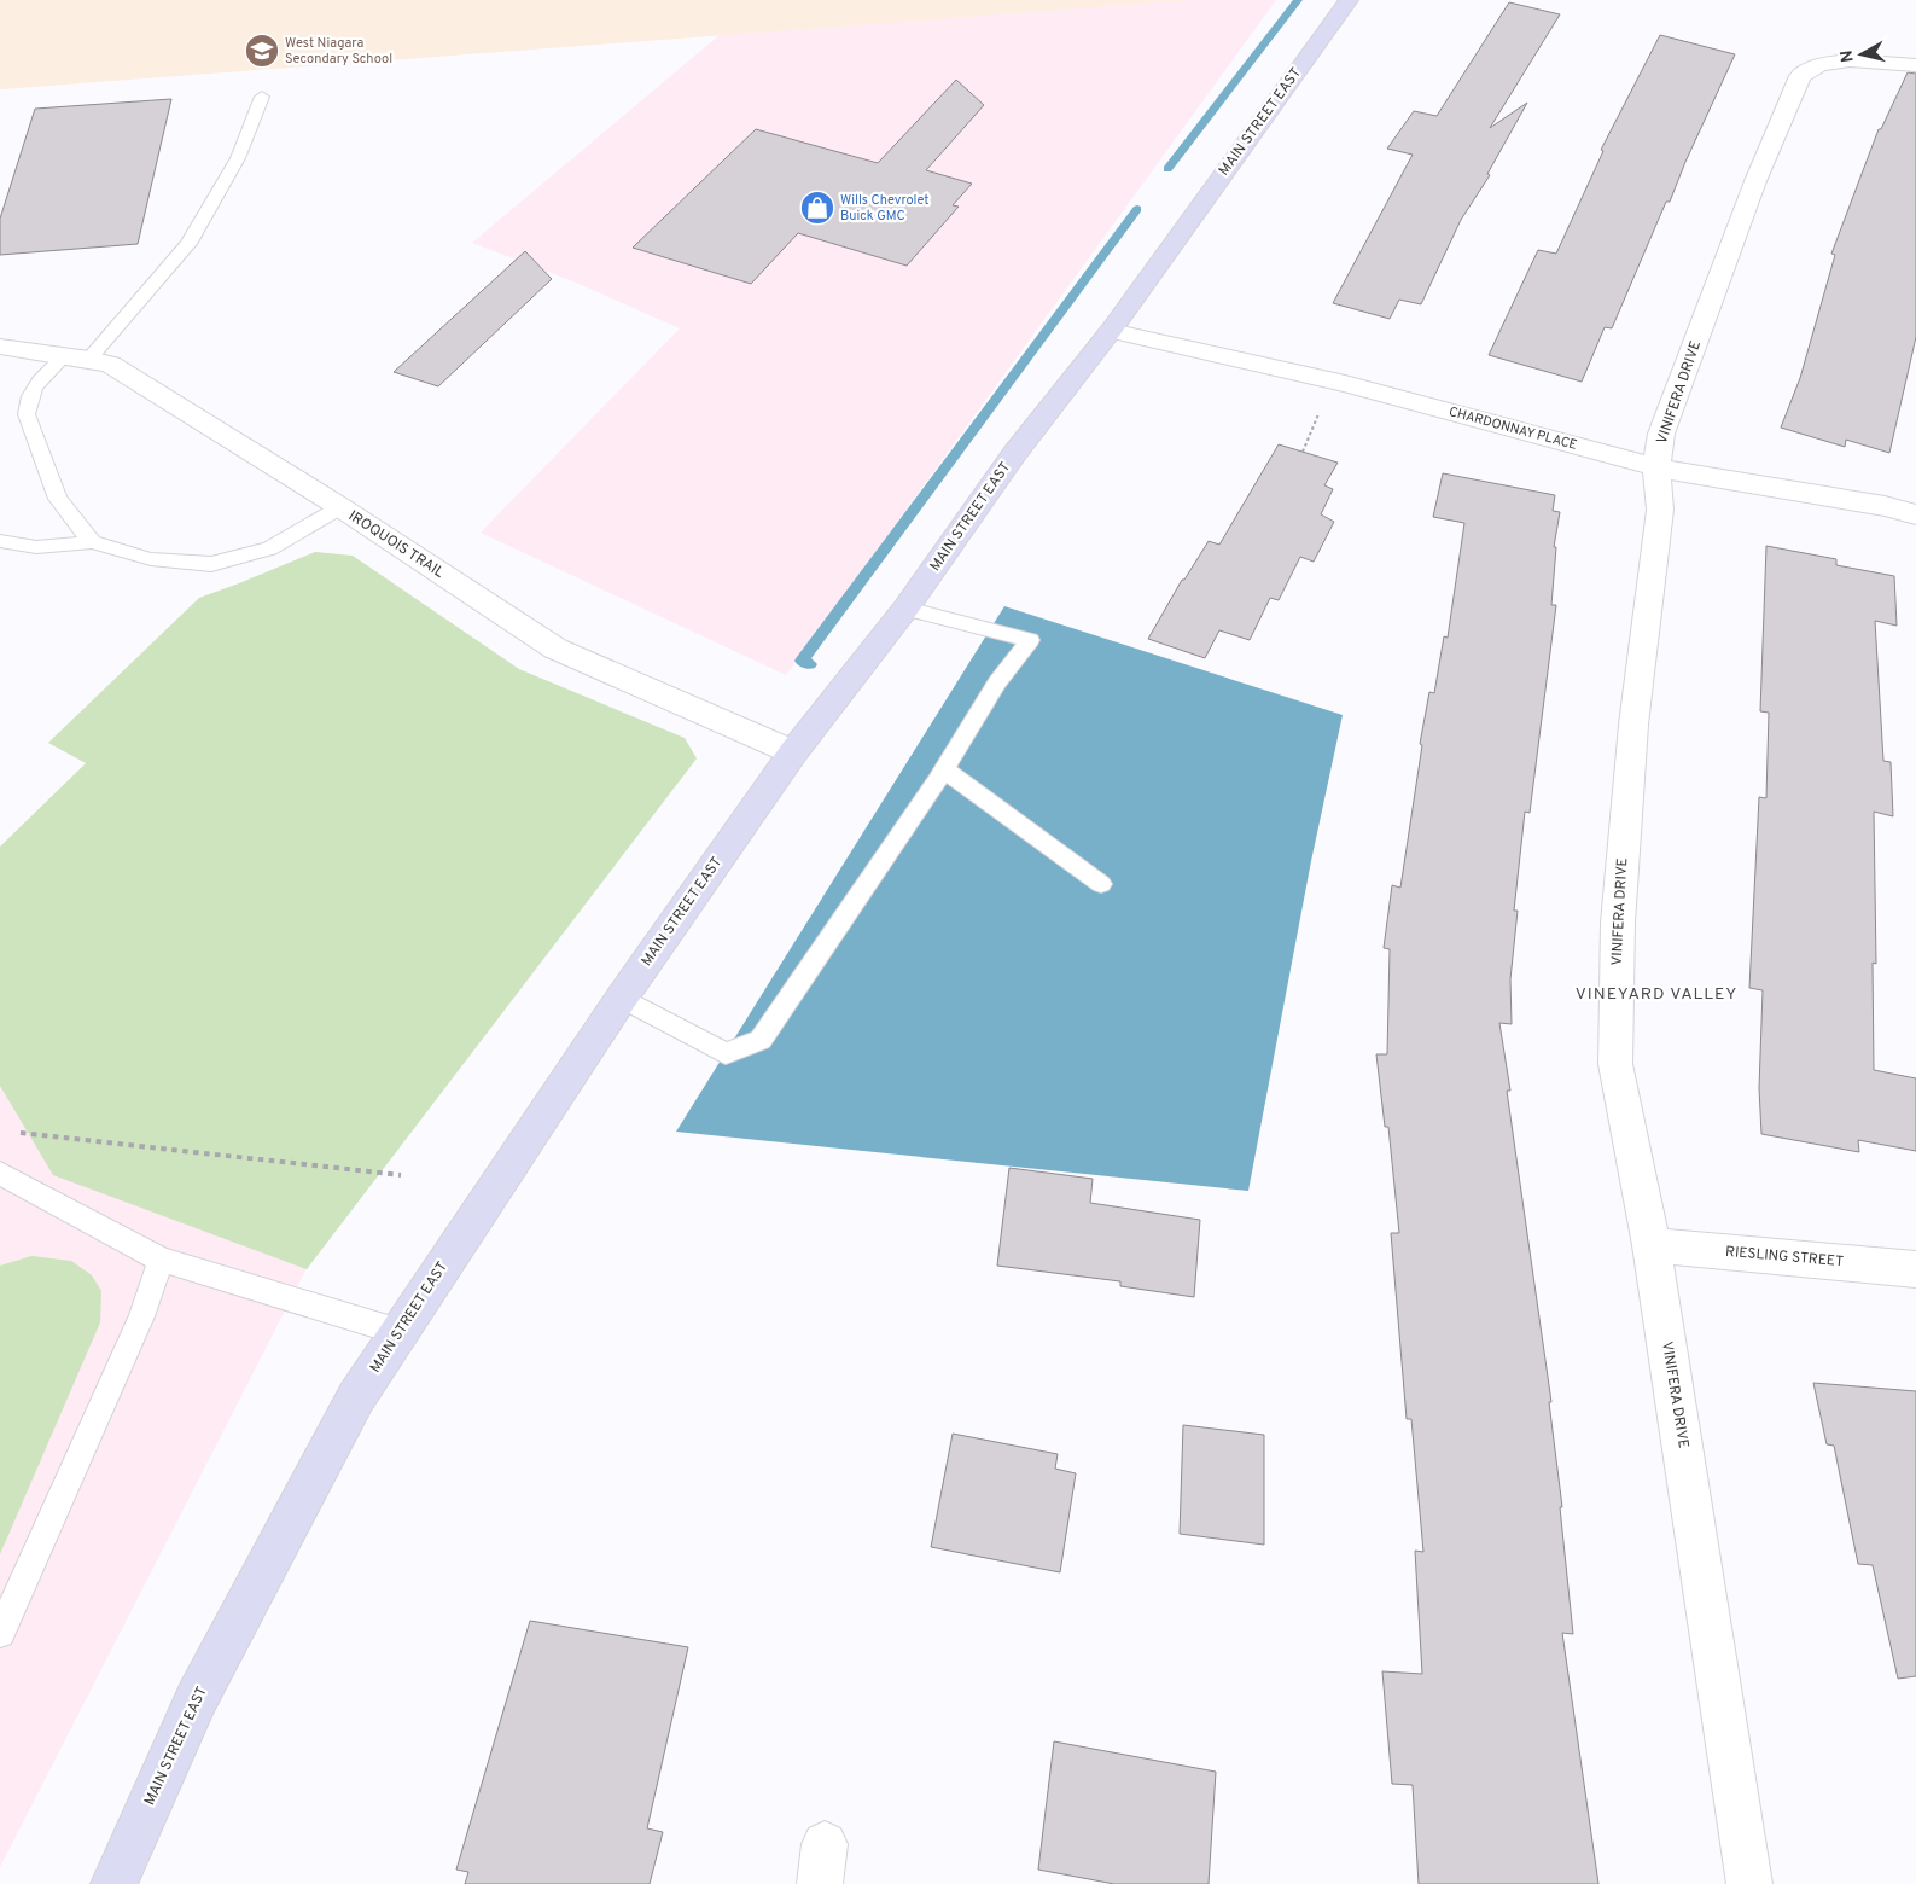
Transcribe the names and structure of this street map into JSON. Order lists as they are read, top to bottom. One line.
{"streets":{"main road":["MAIN STREET EAST"],"street":["VINIFERA DRIVE","CHARDONNAY PLACE","IROQUOIS TRAIL","RIESLING STREET"]},"crossings":[["MAIN STREET EAST","CHARDONNAY PLACE"],["MAIN STREET EAST","IROQUOIS TRAIL"],["VINIFERA DRIVE","CHARDONNAY PLACE"],["VINIFERA DRIVE","RIESLING STREET"]],"districts":["VINEYARD VALLEY"],"places":{"school or university":["West Niagara Secondary School"],"shop":["Wills Chevrolet Buick GMC"]},"north":"left"}
